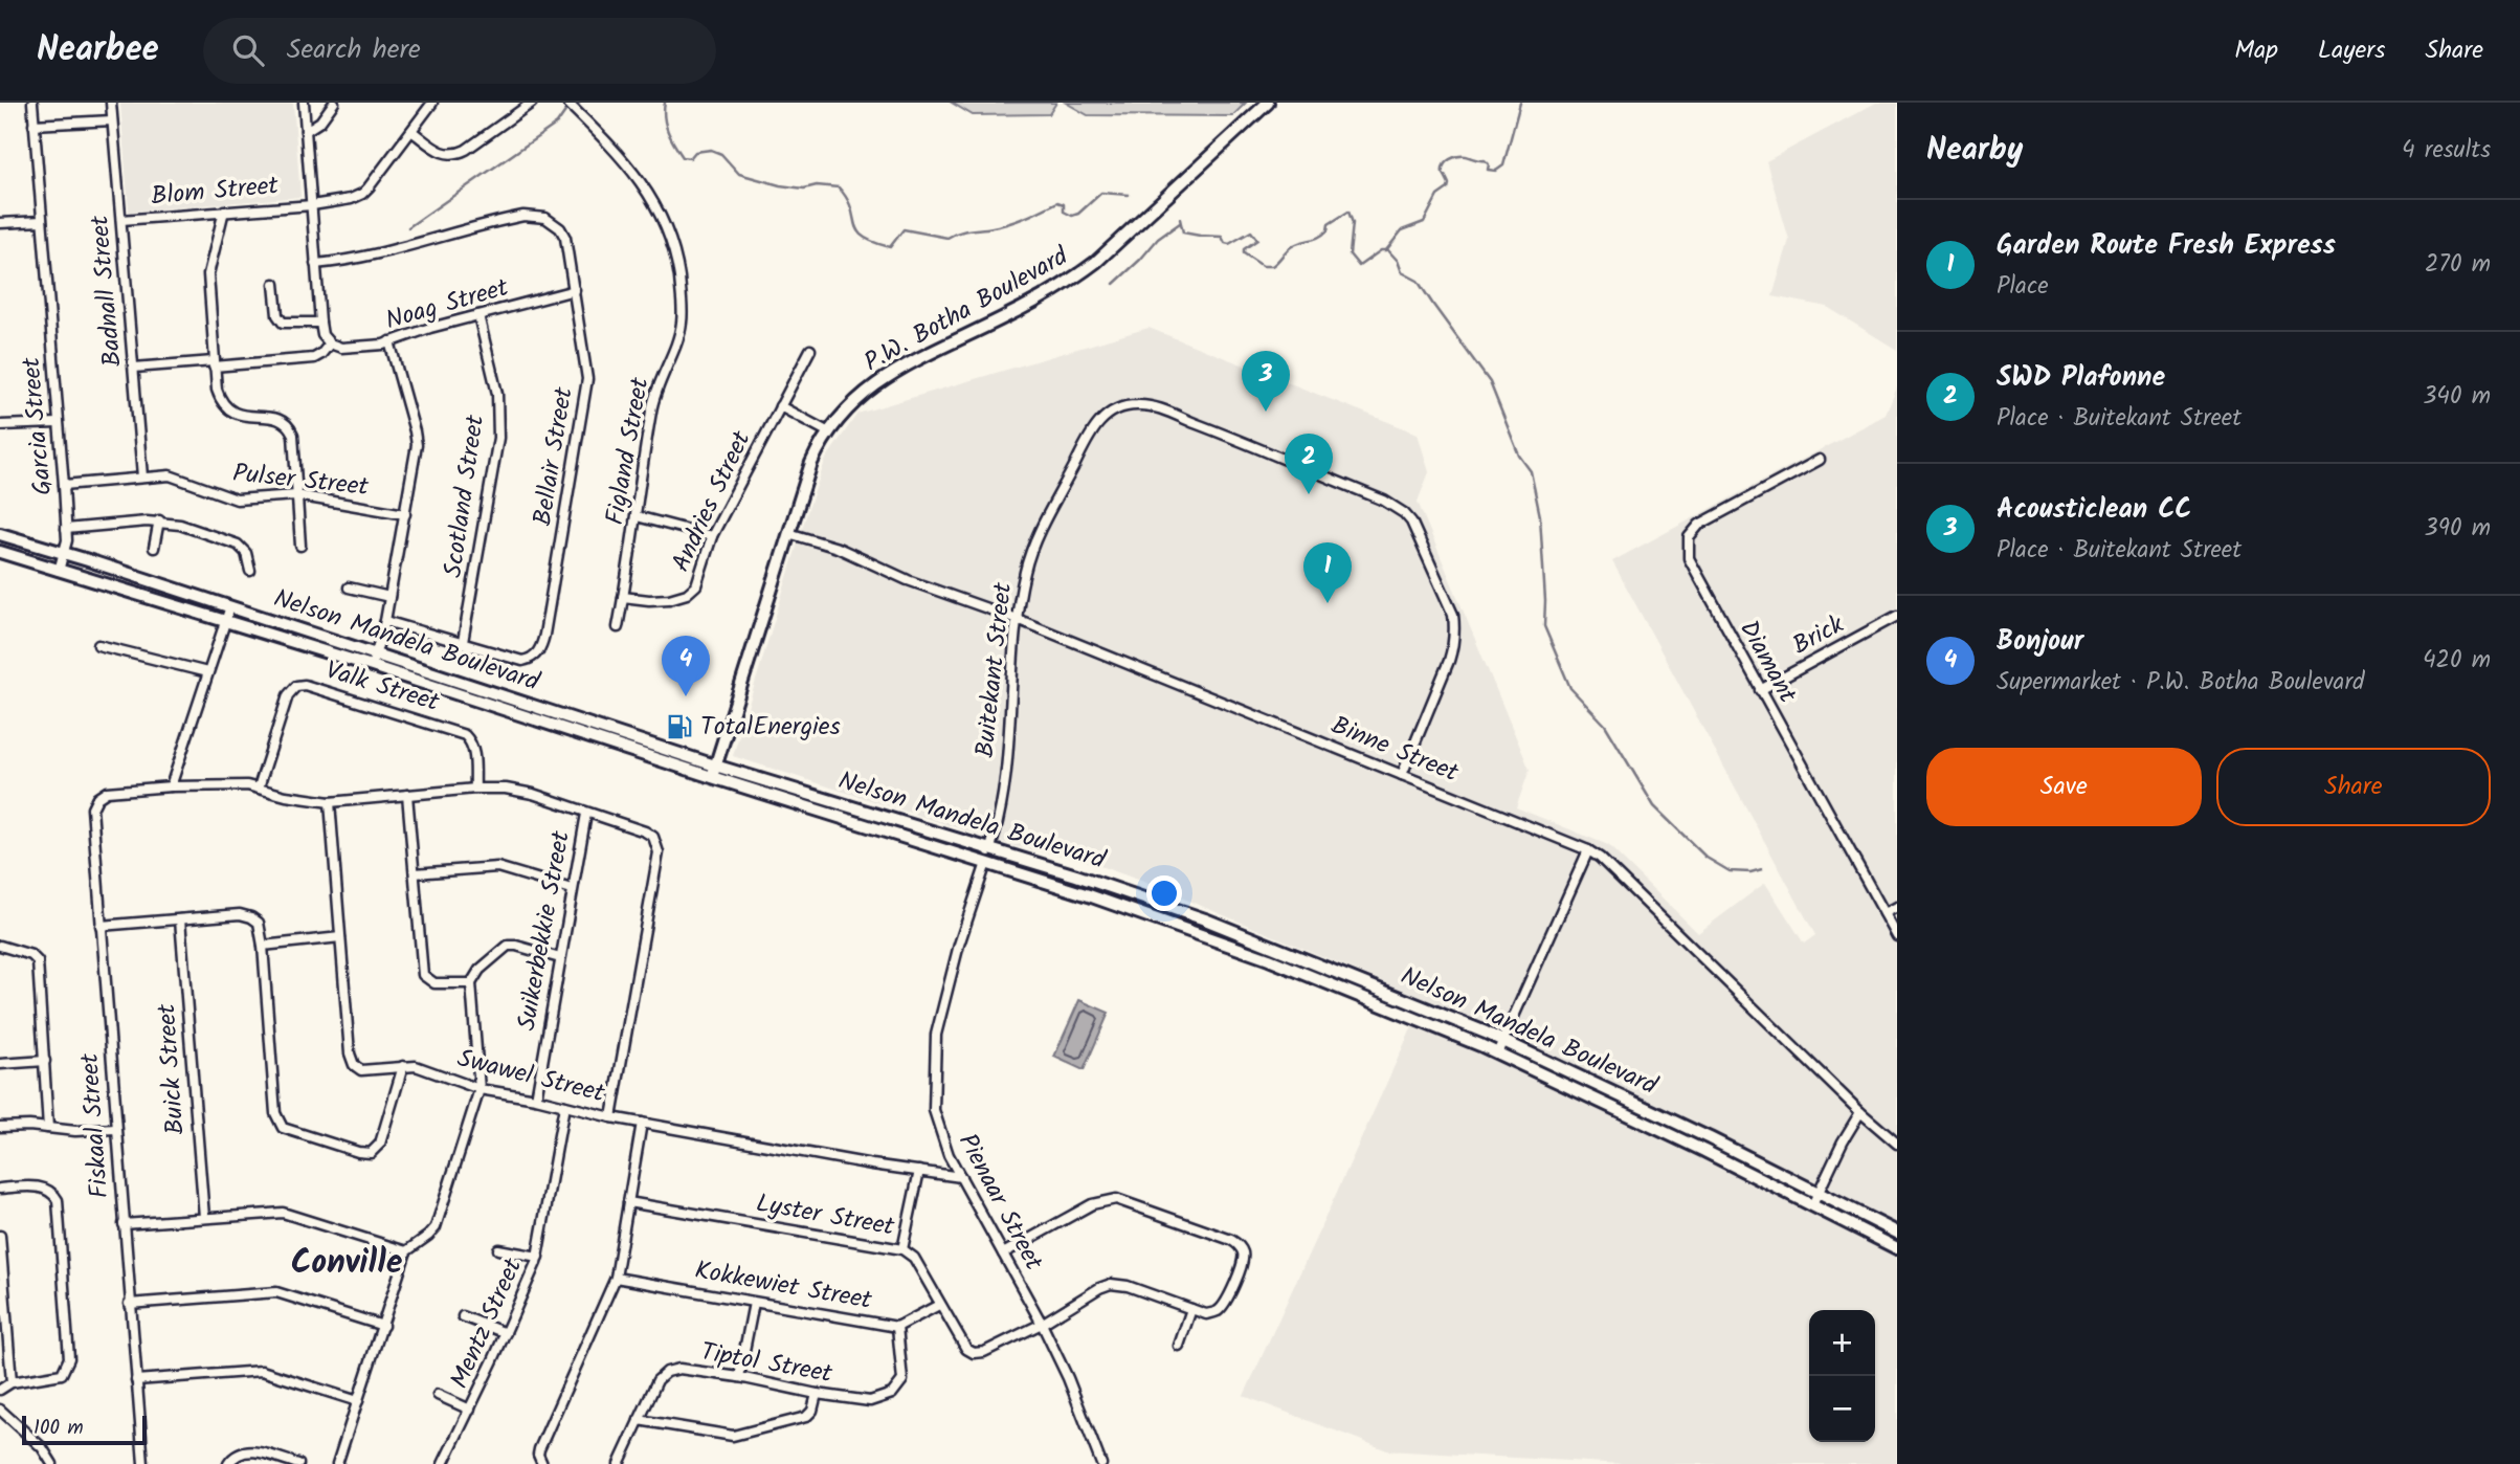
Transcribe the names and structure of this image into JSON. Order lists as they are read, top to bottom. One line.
{"streets":{"street":["Blom Street","Badnall Street","Noag Street","P.W. Botha Boulevard","Garcia Street","Figland Street","Bellair Street","Pulser Street","Scotland Street","Andries Street","Brick","Nelson Mandela Boulevard","Diamant","Buitekant Street","Valk Street","Binne Street","Suikerbekkie Street","Buick Street","Swawel Street","Fiskaal Street","Pienaar Street","Lyster Street","Kokkewiet Street","Mentz Street","Tiptol Street"]},"crossings":[["Blom Street","Badnall Street"],["Badnall Street","Pulser Street"],["Noag Street","Bellair Street"],["Noag Street","Scotland Street"],["P.W. Botha Boulevard","Nelson Mandela Boulevard"],["P.W. Botha Boulevard","Binne Street"],["Garcia Street","Pulser Street"],["Garcia Street","Nelson Mandela Boulevard"],["Figland Street","Andries Street"],["Bellair Street","Scotland Street"],["Brick","Diamant"],["Nelson Mandela Boulevard","Buitekant Street"],["Nelson Mandela Boulevard","Pienaar Street"],["Buitekant Street","Binne Street"],["Buitekant Street","Pienaar Street"],["Suikerbekkie Street","Swawel Street"],["Swawel Street","Pienaar Street"],["Swawel Street","Mentz Street"],["Pienaar Street","Lyster Street"],["Lyster Street","Kokkewiet Street"],["Kokkewiet Street","Tiptol Street"]],"districts":["Conville"],"places":{"fuel station":["TotalEnergies"]},"scale_bar":"100 m","page":{"header":"Nearbee","search":"Search here","nav":["Map","Layers","Share"],"heading":["Nearby","4 results"],"list":[{"mark":"1","name":"Garden Route Fresh Express","note":"Place","value":"270 m"},{"mark":"2","name":"SWD Plafonne","note":"Place · Buitekant Street","value":"340 m"},{"mark":"3","name":"Acousticlean CC","note":"Place · Buitekant Street","value":"390 m"},{"mark":"4","name":"Bonjour","note":"Supermarket · P.W. Botha Boulevard","value":"420 m"}],"pins":["3","2","1","4"],"buttons":["Save","Share"],"map_buttons":["+","−"],"scale":"100 m"}}
